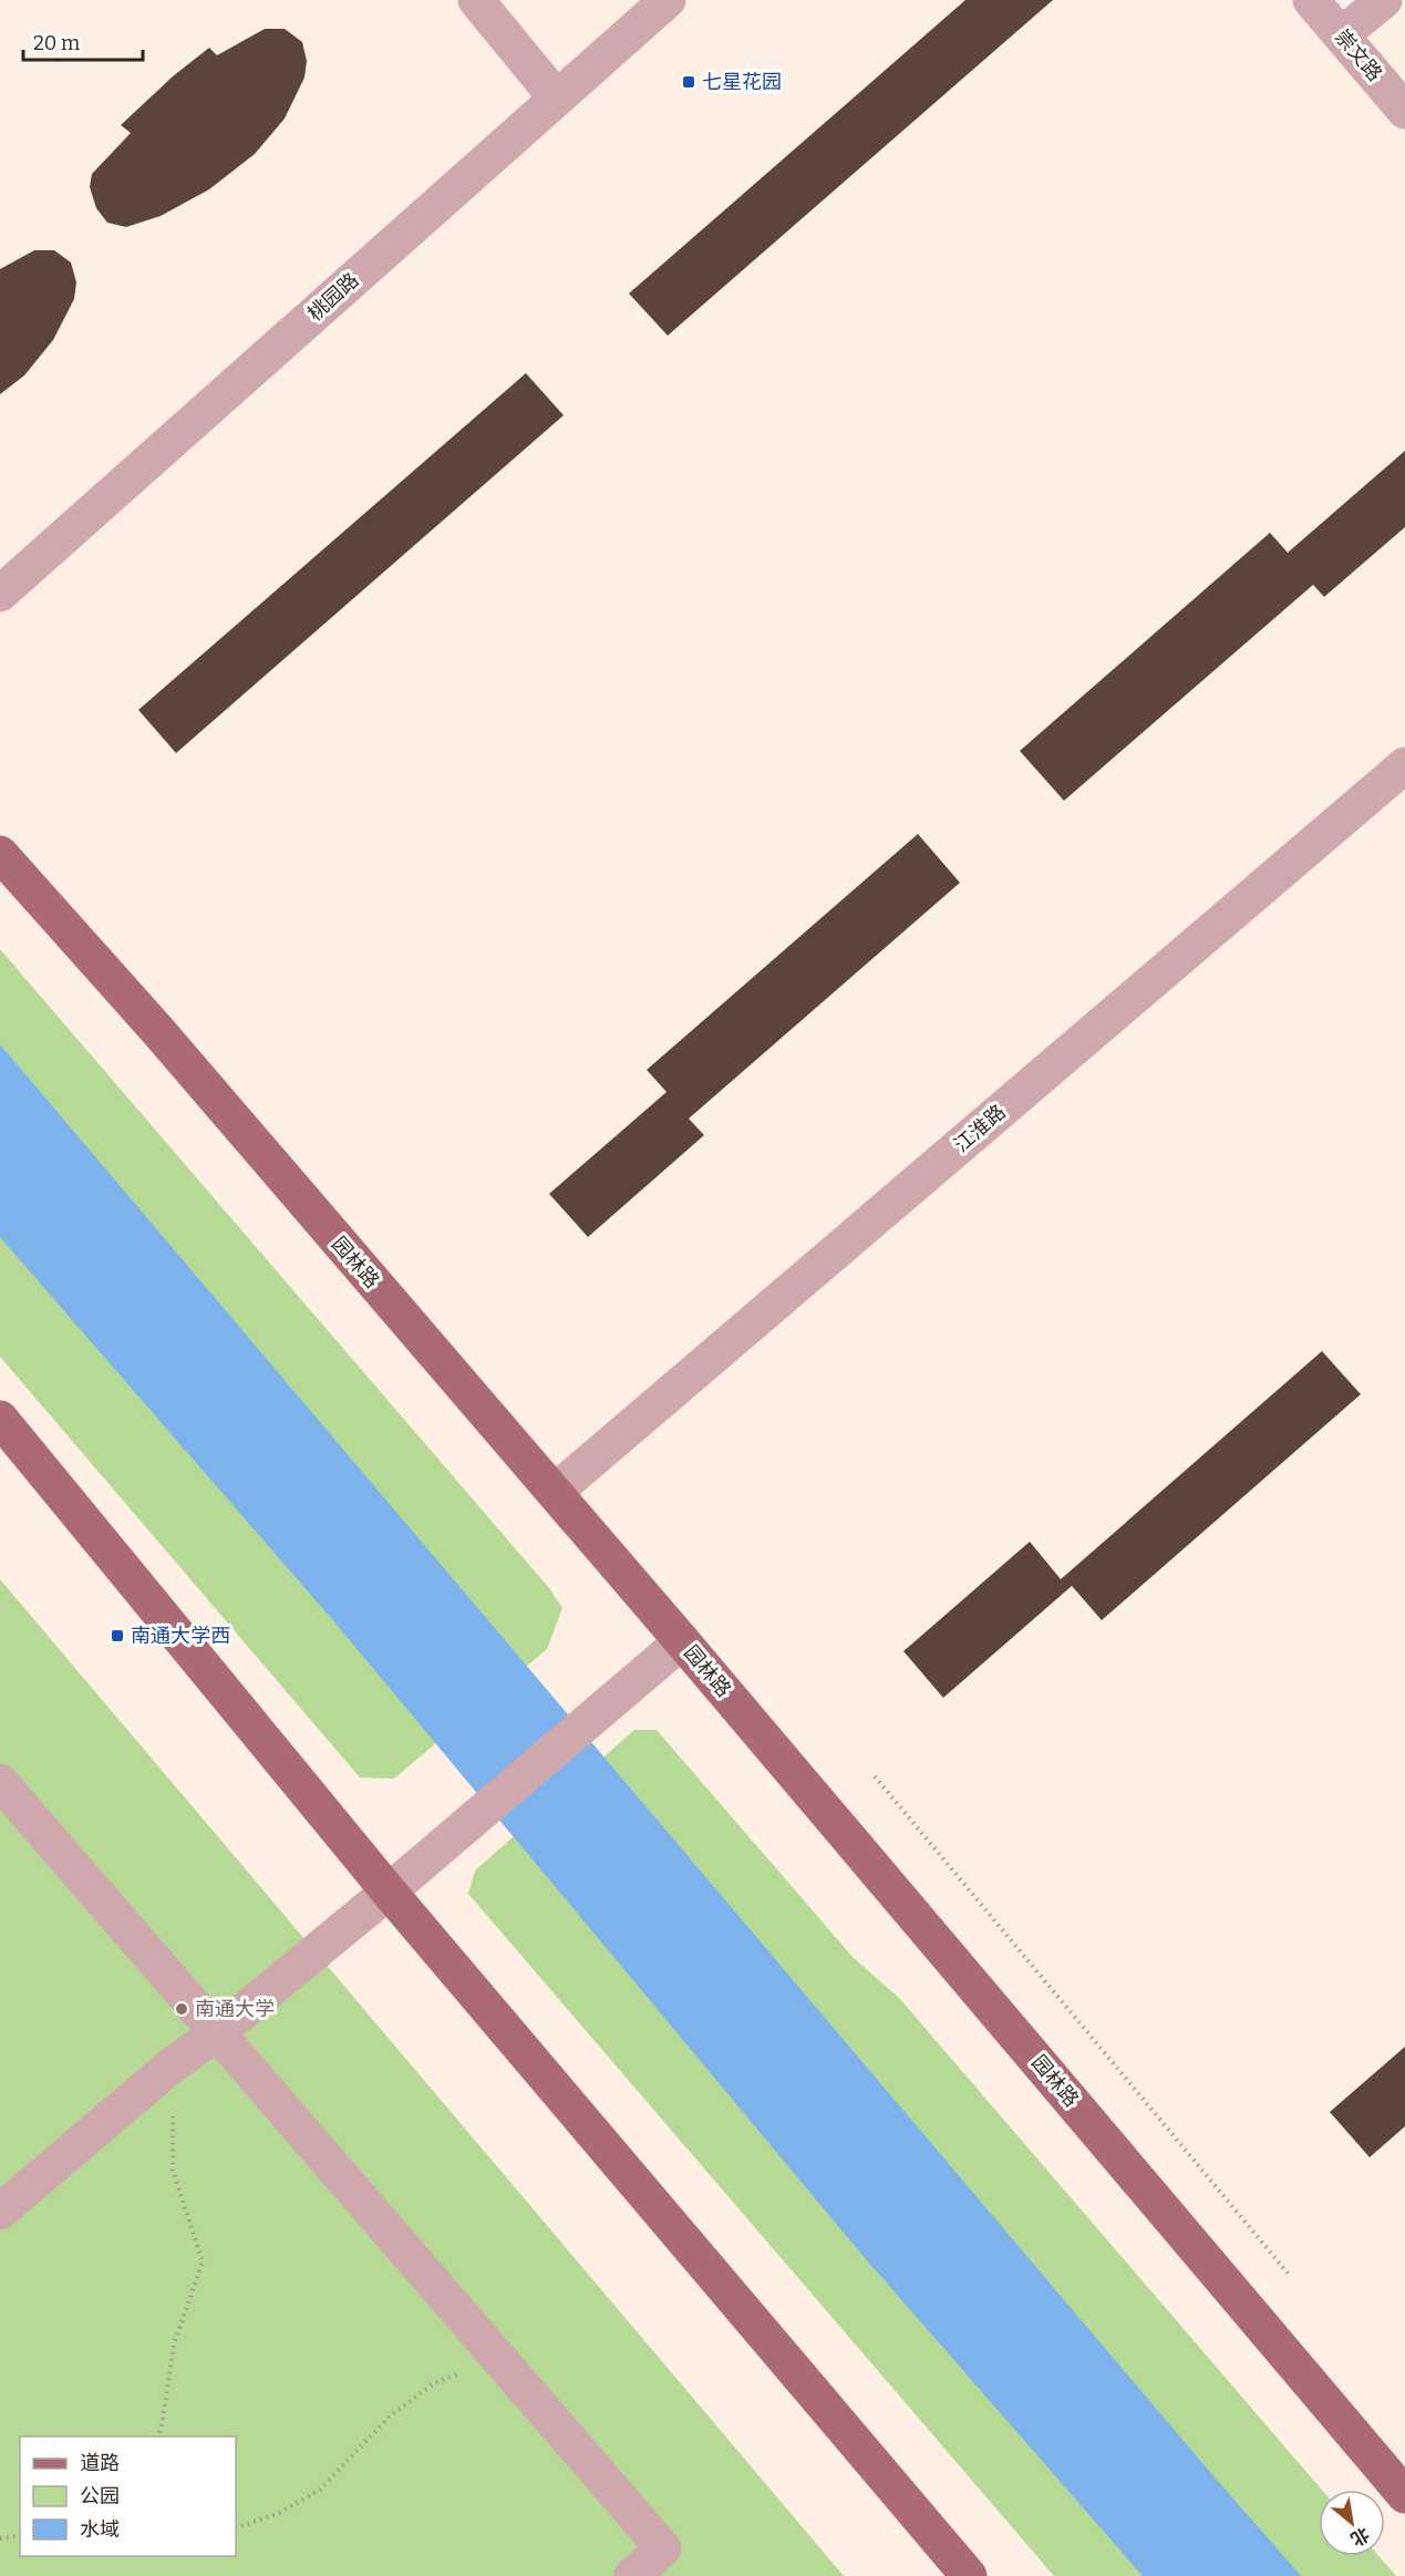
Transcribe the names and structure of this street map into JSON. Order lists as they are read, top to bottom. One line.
{"streets":{"main road":["园林路"],"street":["崇文路","桃园路","江淮路"]},"crossings":[["江淮路","园林路"]],"places":{"transit":["七星花园","南通大学西"],"other":["南通大学"]},"legend":["道路","公园","水域"],"scale_bar":"20 m","north":"bottom right"}
